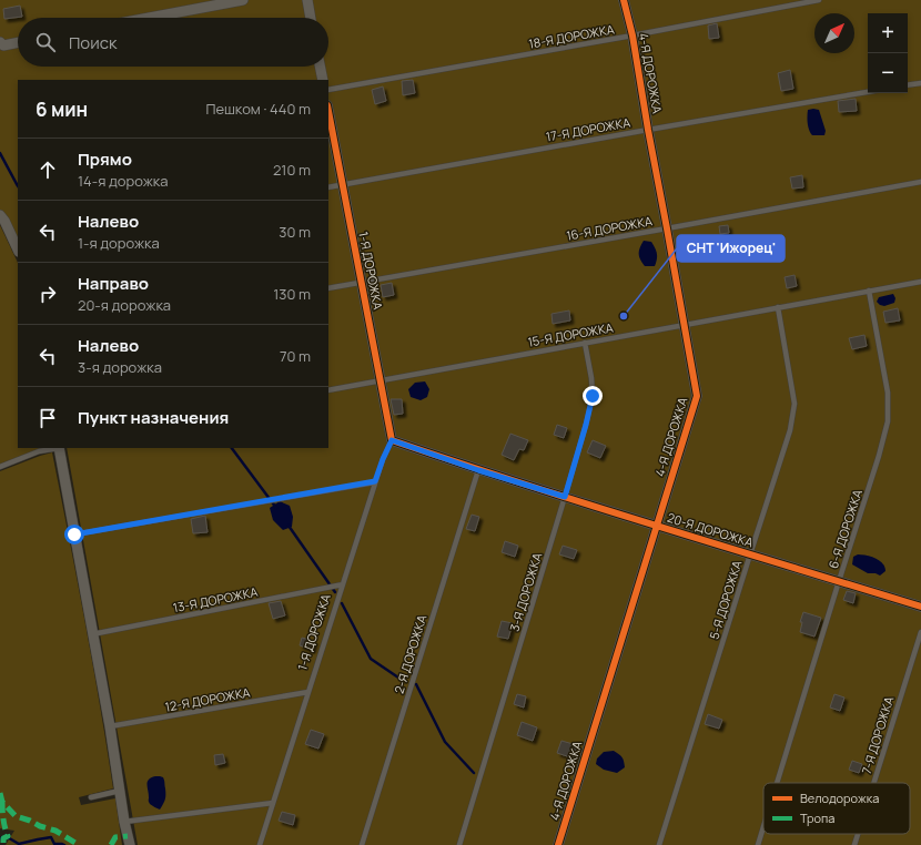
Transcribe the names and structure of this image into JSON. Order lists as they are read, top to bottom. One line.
{"streets":{"street":["4-Я ДОРОЖКА","1-Я ДОРОЖКА","20-Я ДОРОЖКА"],"lane":["18-Я ДОРОЖКА","17-Я ДОРОЖКА","16-Я ДОРОЖКА","15-Я ДОРОЖКА","6-Я ДОРОЖКА","3-Я ДОРОЖКА","13-Я ДОРОЖКА","5-Я ДОРОЖКА","2-Я ДОРОЖКА","12-Я ДОРОЖКА","7-Я ДОРОЖКА"]},"crossings":[["18-Я ДОРОЖКА","4-Я ДОРОЖКА"],["4-Я ДОРОЖКА","17-Я ДОРОЖКА"],["4-Я ДОРОЖКА","16-Я ДОРОЖКА"],["4-Я ДОРОЖКА","15-Я ДОРОЖКА"],["4-Я ДОРОЖКА","20-Я ДОРОЖКА"],["17-Я ДОРОЖКА","1-Я ДОРОЖКА"],["16-Я ДОРОЖКА","1-Я ДОРОЖКА"],["1-Я ДОРОЖКА","15-Я ДОРОЖКА"],["1-Я ДОРОЖКА","20-Я ДОРОЖКА"],["1-Я ДОРОЖКА","13-Я ДОРОЖКА"],["1-Я ДОРОЖКА","12-Я ДОРОЖКА"],["15-Я ДОРОЖКА","6-Я ДОРОЖКА"],["15-Я ДОРОЖКА","3-Я ДОРОЖКА"],["15-Я ДОРОЖКА","5-Я ДОРОЖКА"],["6-Я ДОРОЖКА","20-Я ДОРОЖКА"],["20-Я ДОРОЖКА","3-Я ДОРОЖКА"],["20-Я ДОРОЖКА","5-Я ДОРОЖКА"],["20-Я ДОРОЖКА","2-Я ДОРОЖКА"]],"places":["СНТ 'Ижорец'"],"legend":["Велодорожка","Тропа"],"north":"top right","page":{"map_buttons":["+","−"],"search":"Поиск","heading":["6 мин","Пешком · 440 m"],"list":[["Прямо","14-я дорожка","210 m"],["Налево","1-я дорожка","30 m"],["Направо","20-я дорожка","130 m"],["Налево","3-я дорожка","70 m"],"Пункт назначения"]}}
